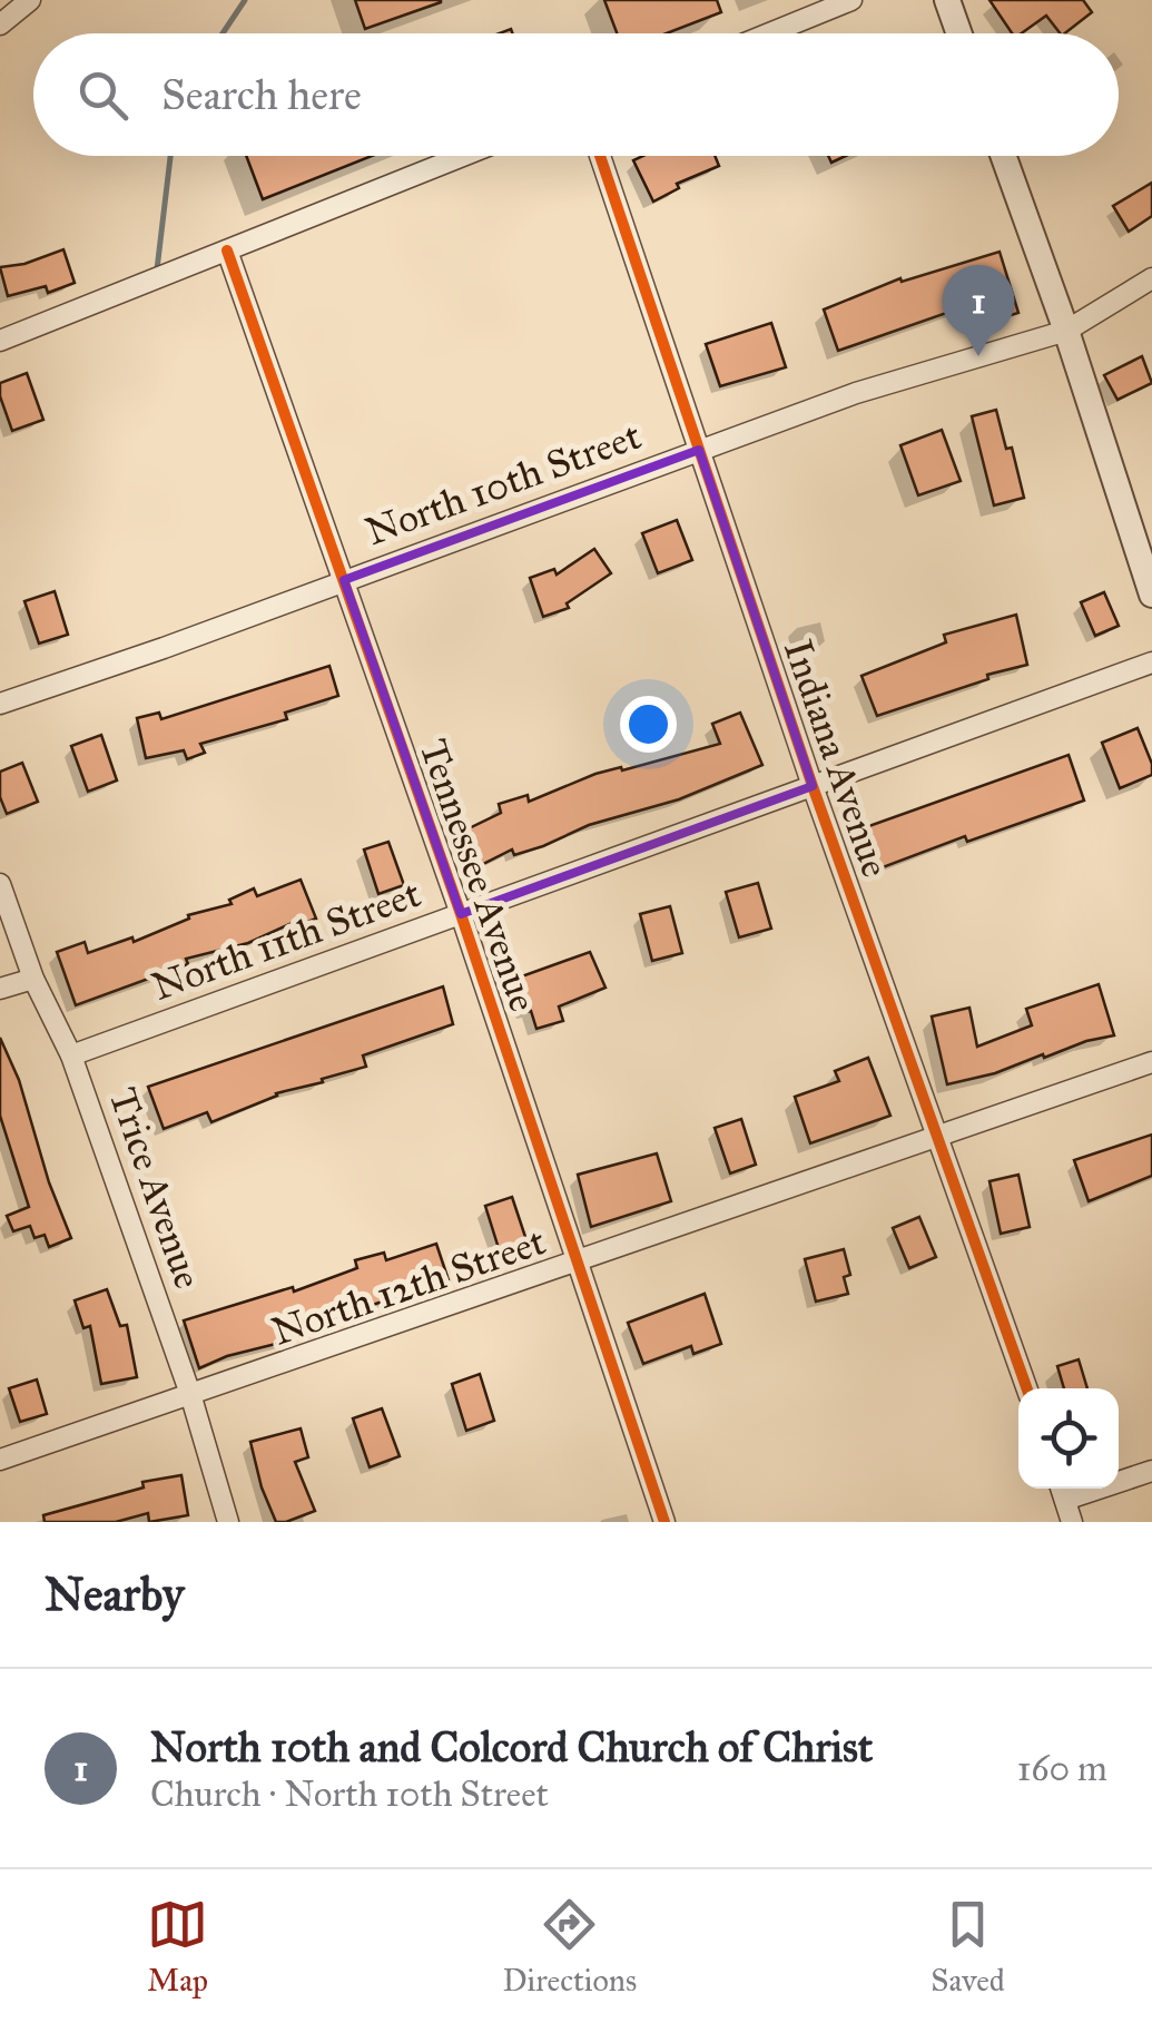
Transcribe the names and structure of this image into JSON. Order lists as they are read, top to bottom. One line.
{"streets":{"street":["North 10th Street","Indiana Avenue","Tennessee Avenue","North 11th Street","Trice Avenue","North 12th Street"]},"crossings":[["North 10th Street","Indiana Avenue"],["North 10th Street","Tennessee Avenue"],["Indiana Avenue","North 11th Street"],["Indiana Avenue","North 12th Street"],["Tennessee Avenue","North 11th Street"],["Tennessee Avenue","North 12th Street"],["North 11th Street","Trice Avenue"],["Trice Avenue","North 12th Street"]],"page":{"search":"Search here","pins":"1","heading":"Nearby","list":[{"mark":"1","name":"North 10th and Colcord Church of Christ","note":"Church · North 10th Street","value":"160 m"}],"nav":["Map","Directions","Saved"]}}
